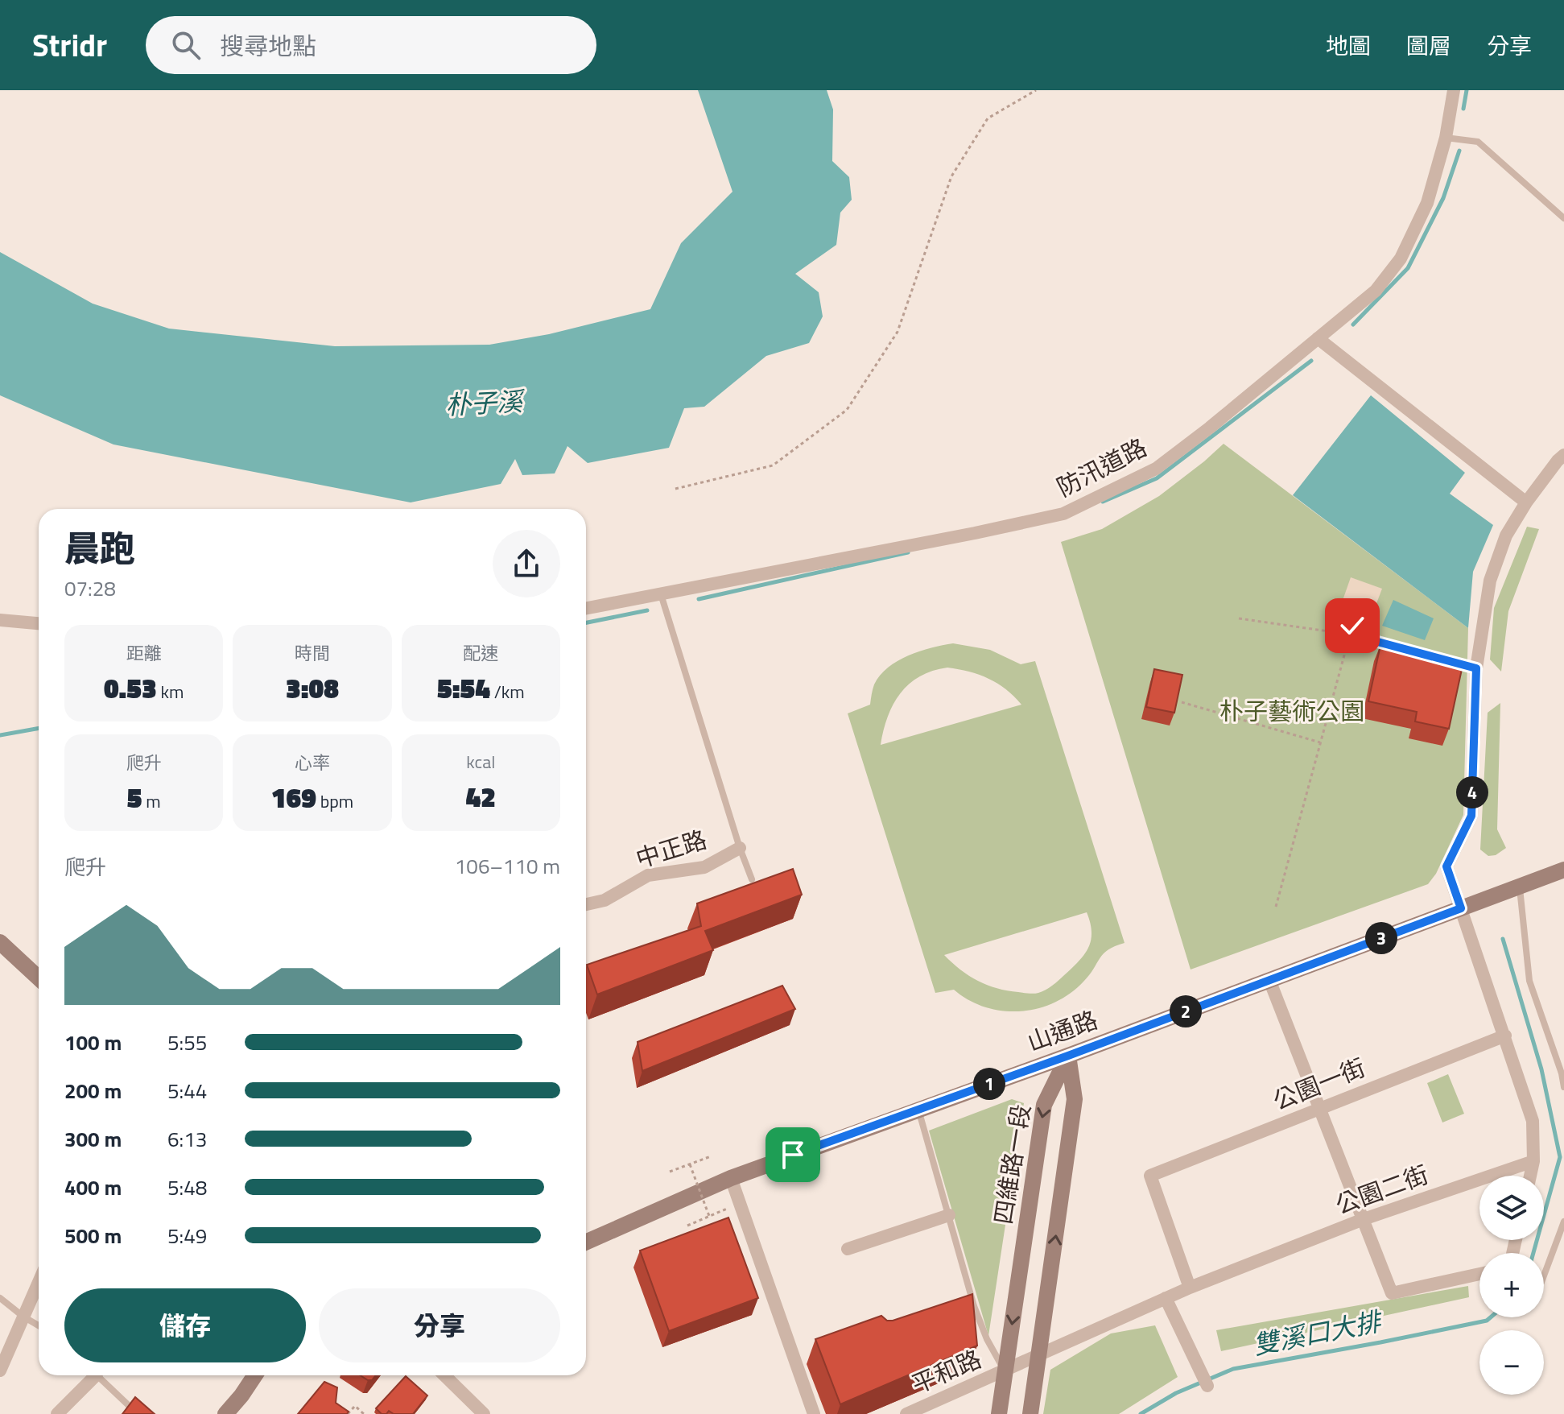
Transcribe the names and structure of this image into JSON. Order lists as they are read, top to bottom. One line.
{"streets":{"main road":["山通路","四維路一段"],"street":["防汛道路","中正路","公園一街","公園二街","平和路"]},"crossings":[["山通路","四維路一段"],["公園一街","公園二街"],["四維路一段","公園二街"],["四維路一段","平和路"],["公園二街","平和路"]],"water":["朴子溪","雙溪口大排"],"parks":["朴子藝術公園"],"page":{"header":"Stridr","search":"搜尋地點","nav":["地圖","圖層","分享"],"heading":["晨跑","07:28"],"stats":[["距離","0.53 km"],["時間","3:08"],["配速","5:54 /km"],["爬升","5 m"],["心率","169 bpm"],["kcal","42"]],"pins":["4","3","2","1"],"chart":["爬升","106–110 m"],"list":[{"name":"100 m","note":"5:55"},{"name":"200 m","note":"5:44"},{"name":"300 m","note":"6:13"},{"name":"400 m","note":"5:48"},{"name":"500 m","note":"5:49"}],"map_buttons":["+","−"],"buttons":["儲存","分享"]}}
